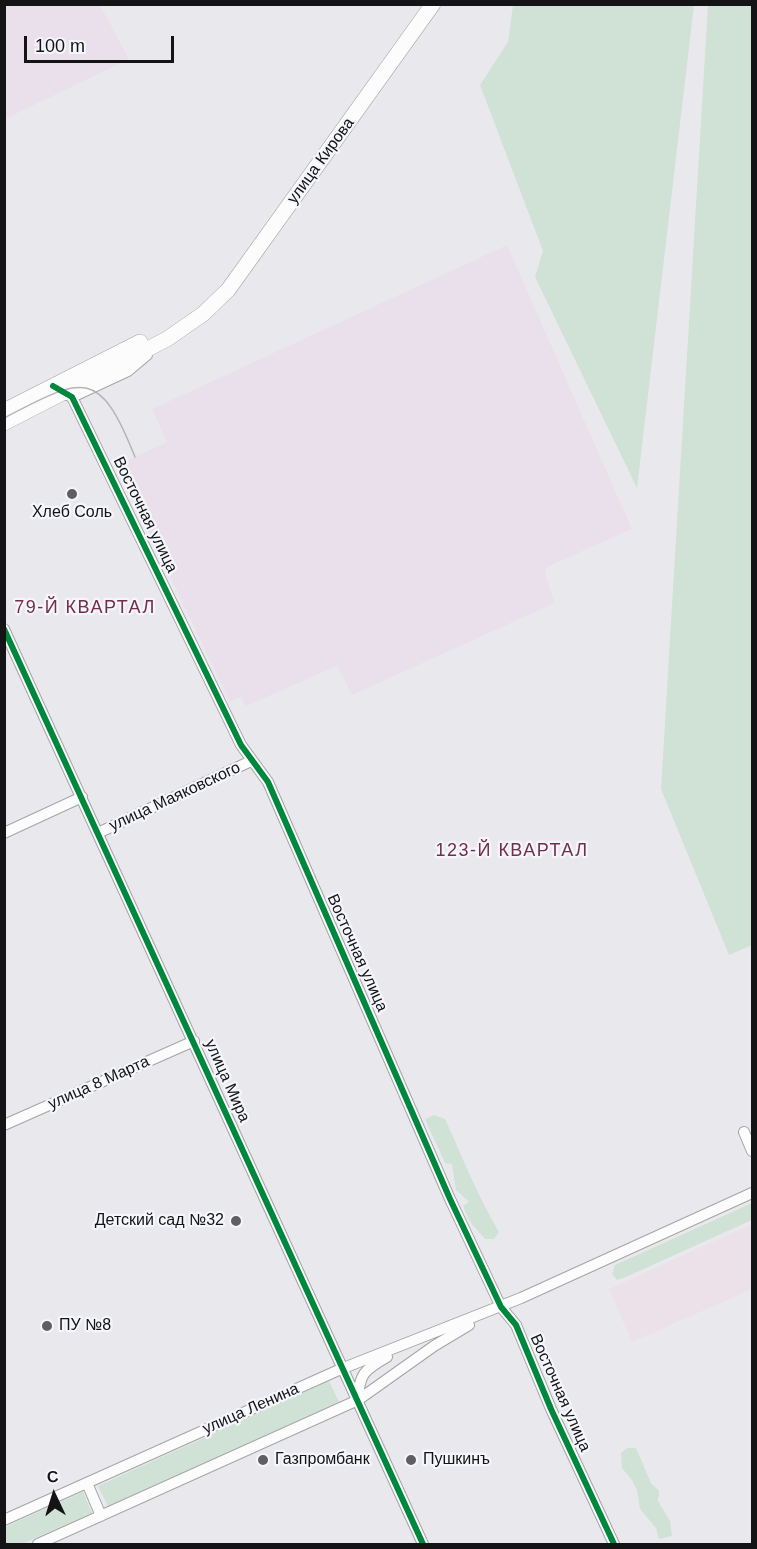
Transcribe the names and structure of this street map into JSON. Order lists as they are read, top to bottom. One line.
{"streets":{"street":["улица Кирова","Восточная улица","улица Маяковского","улица Мира","улица 8 Марта","улица Ленина"]},"crossings":[["улица Кирова","Восточная улица"],["Восточная улица","улица Маяковского"],["Восточная улица","улица Ленина"],["улица Маяковского","улица Мира"],["улица Мира","улица 8 Марта"],["улица Мира","улица Ленина"]],"districts":["79-Й КВАРТАЛ","123-Й КВАРТАЛ"],"places":["Хлеб Соль","Детский сад №32","ПУ №8","Газпромбанк","Пушкинъ"],"scale_bar":"100 m","north":"top"}
